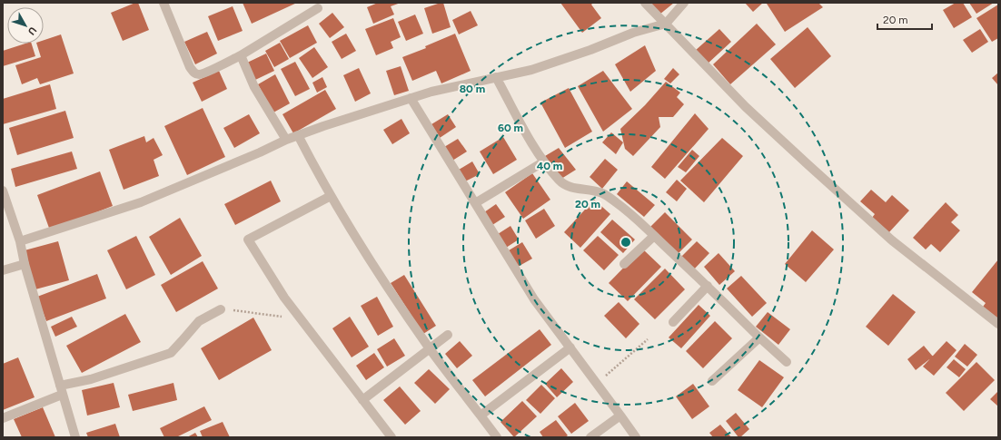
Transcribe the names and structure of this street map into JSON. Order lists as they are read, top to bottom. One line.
{"scale_bar":"20 m","north":"bottom right","rings":["80 m","60 m","40 m","20 m"]}
